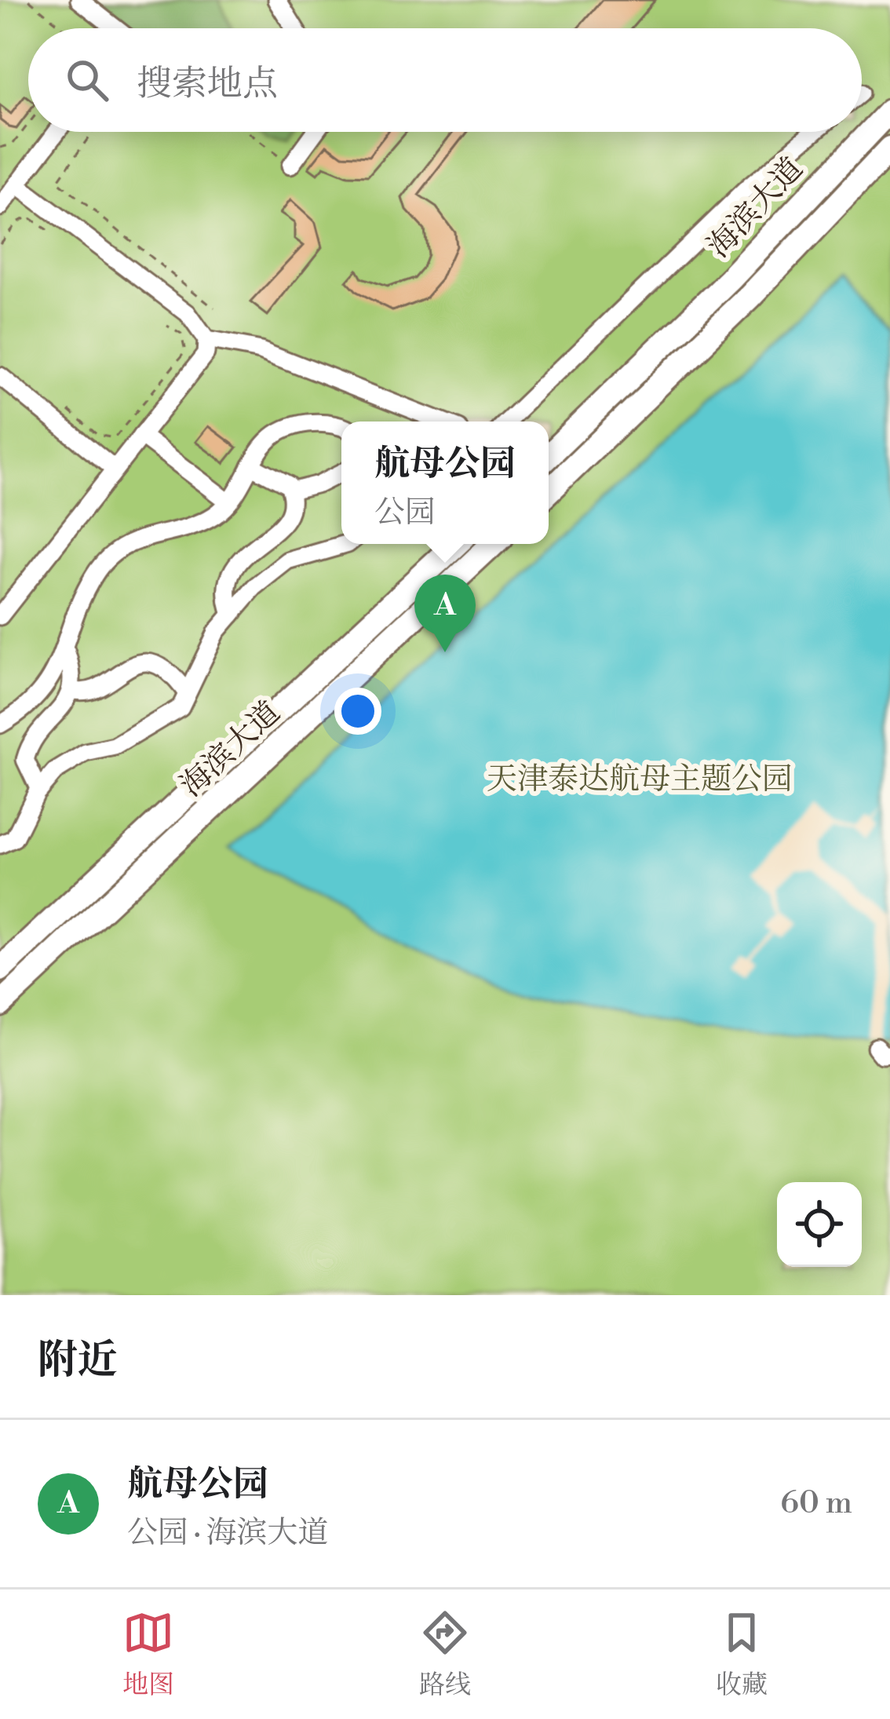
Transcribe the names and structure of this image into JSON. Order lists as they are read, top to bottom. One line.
{"streets":{"highway":["海滨大道"]},"parks":["天津泰达航母主题公园"],"page":{"search":"搜索地点","popup":["航母公园","公园"],"pins":"A","heading":"附近","list":[{"mark":"A","name":"航母公园","note":"公园 · 海滨大道","value":"60 m"}],"nav":["地图","路线","收藏"]}}
